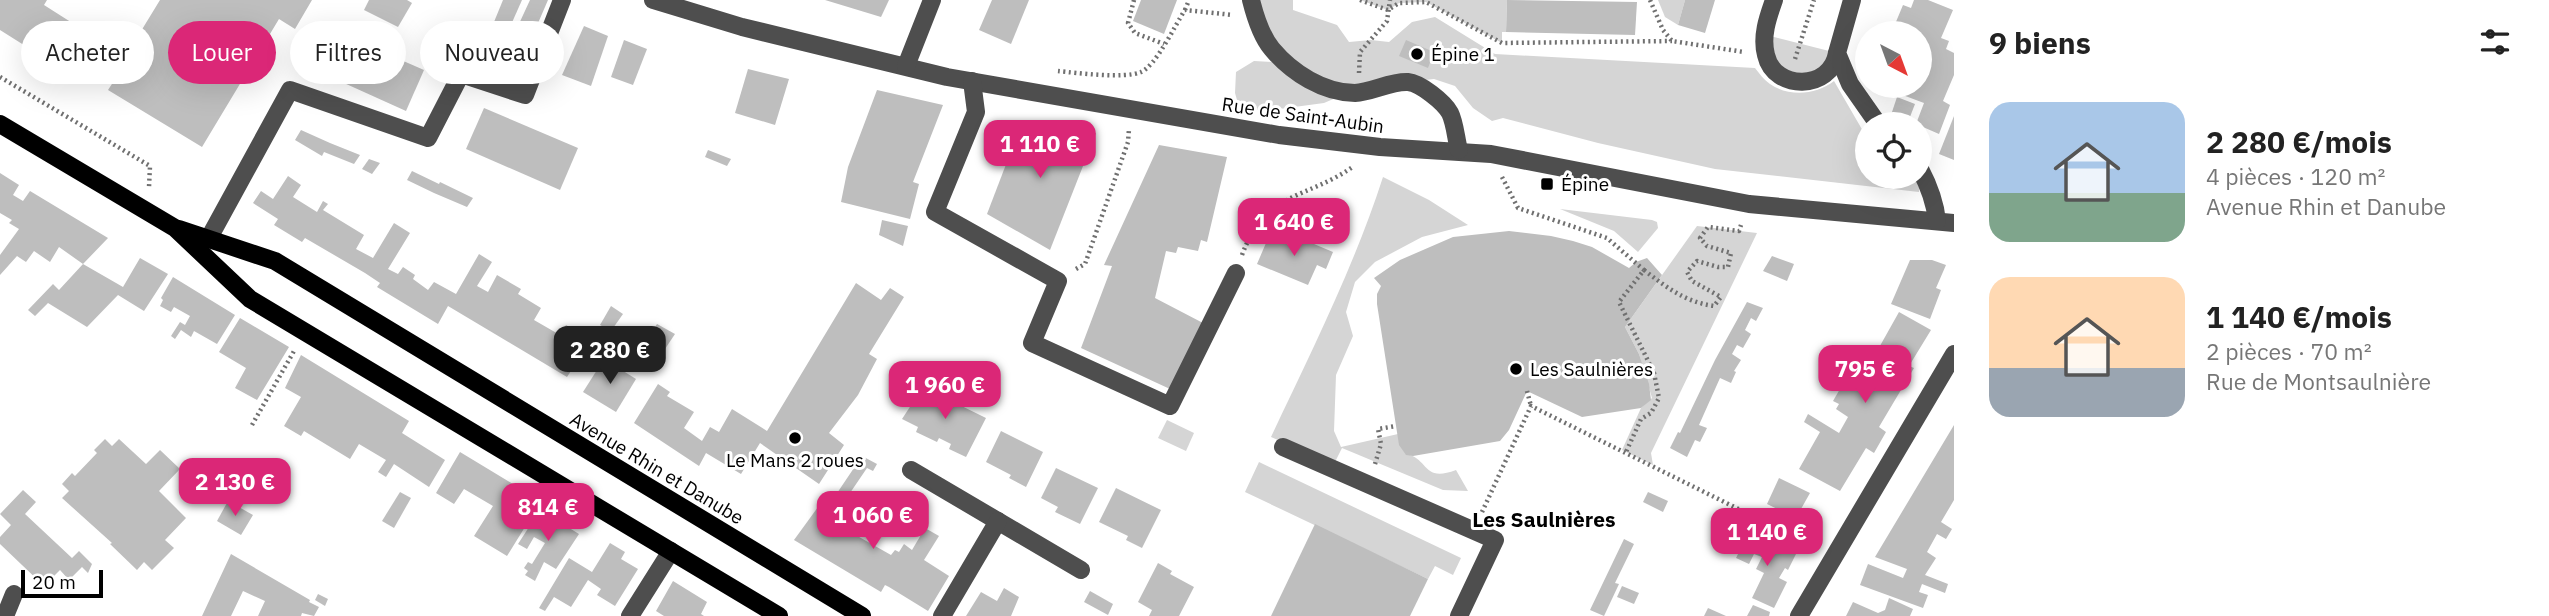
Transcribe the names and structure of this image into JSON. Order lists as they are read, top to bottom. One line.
{"streets":{"main road":["Avenue Rhin et Danube"],"street":["Rue de Saint-Aubin"]},"districts":["Les Saulnières"],"places":{"other":["Épine 1","Les Saulnières","Le Mans 2 roues"],"transit":["Épine"]},"scale_bar":"20 m","north":"bottom right","page":{"heading":"9 biens","chip":["Acheter","Louer","Filtres","Nouveau"],"list":[{"name":"2 280 €/mois","note":"4 pièces · 120 m² · Avenue Rhin et Danube"},{"name":"1 140 €/mois","note":"2 pièces · 70 m² · Rue de Montsaulnière"}],"price":["1 110 €","1 640 €","2 280 €","795 €","1 960 €","2 130 €","814 €","1 060 €","1 140 €"],"scale":"20 m"}}
